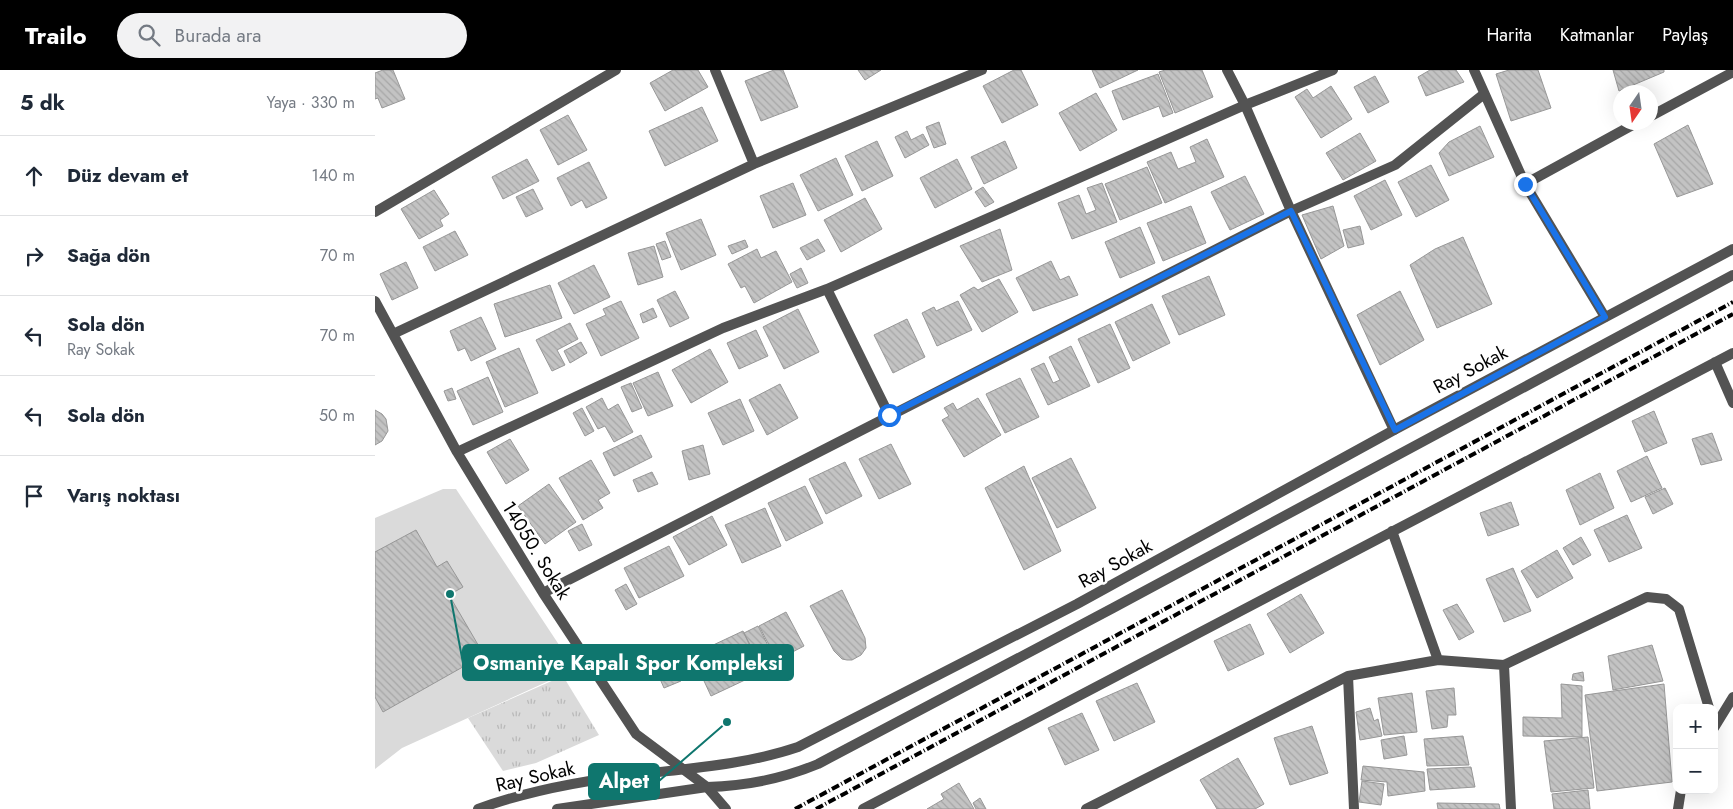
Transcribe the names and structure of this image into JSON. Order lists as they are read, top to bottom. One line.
{"streets":{"street":["Ray Sokak","14050. Sokak"]},"crossings":[["Ray Sokak","14050. Sokak"]],"places":["Osmaniye Kapalı Spor Kompleksi","Alpet"],"north":"bottom","page":{"header":"Trailo","search":"Burada ara","nav":["Harita","Katmanlar","Paylaş"],"heading":["5 dk","Yaya · 330 m"],"list":[["Düz devam et","140 m"],["Sağa dön","70 m"],["Sola dön","Ray Sokak","70 m"],["Sola dön","50 m"],"Varış noktası"],"map_buttons":["+","−"]}}
